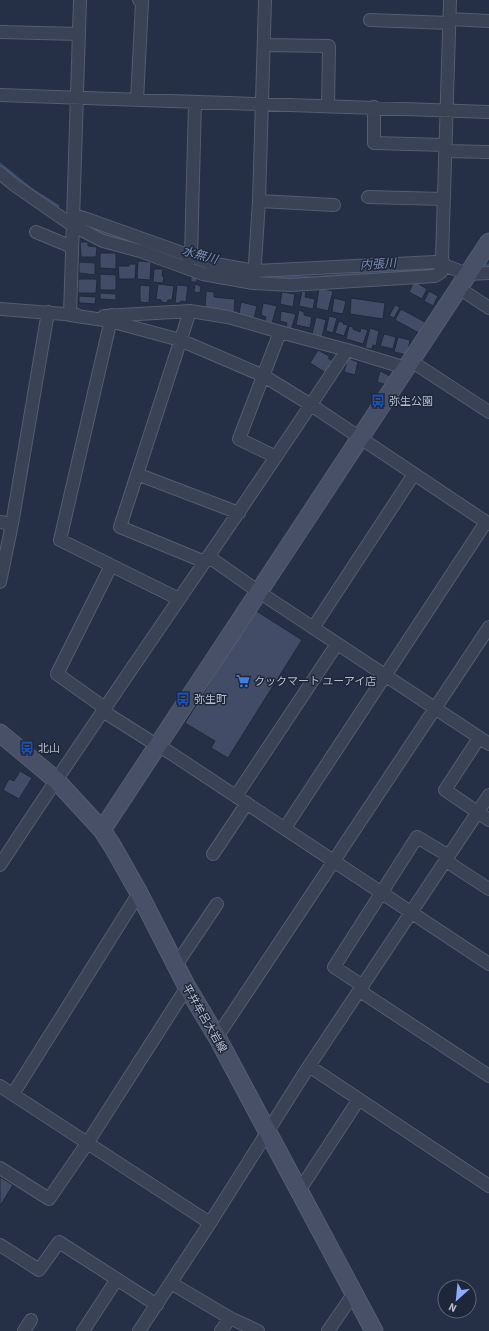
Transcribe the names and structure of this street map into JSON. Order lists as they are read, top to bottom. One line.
{"streets":{"main road":["平井牟呂大岩線"]},"water":["水無川","内張川"],"places":{"bus stop":["弥生公園","弥生町","北山"],"supermarket":["クックマート ユーアイ店"]},"north":"bottom left"}
